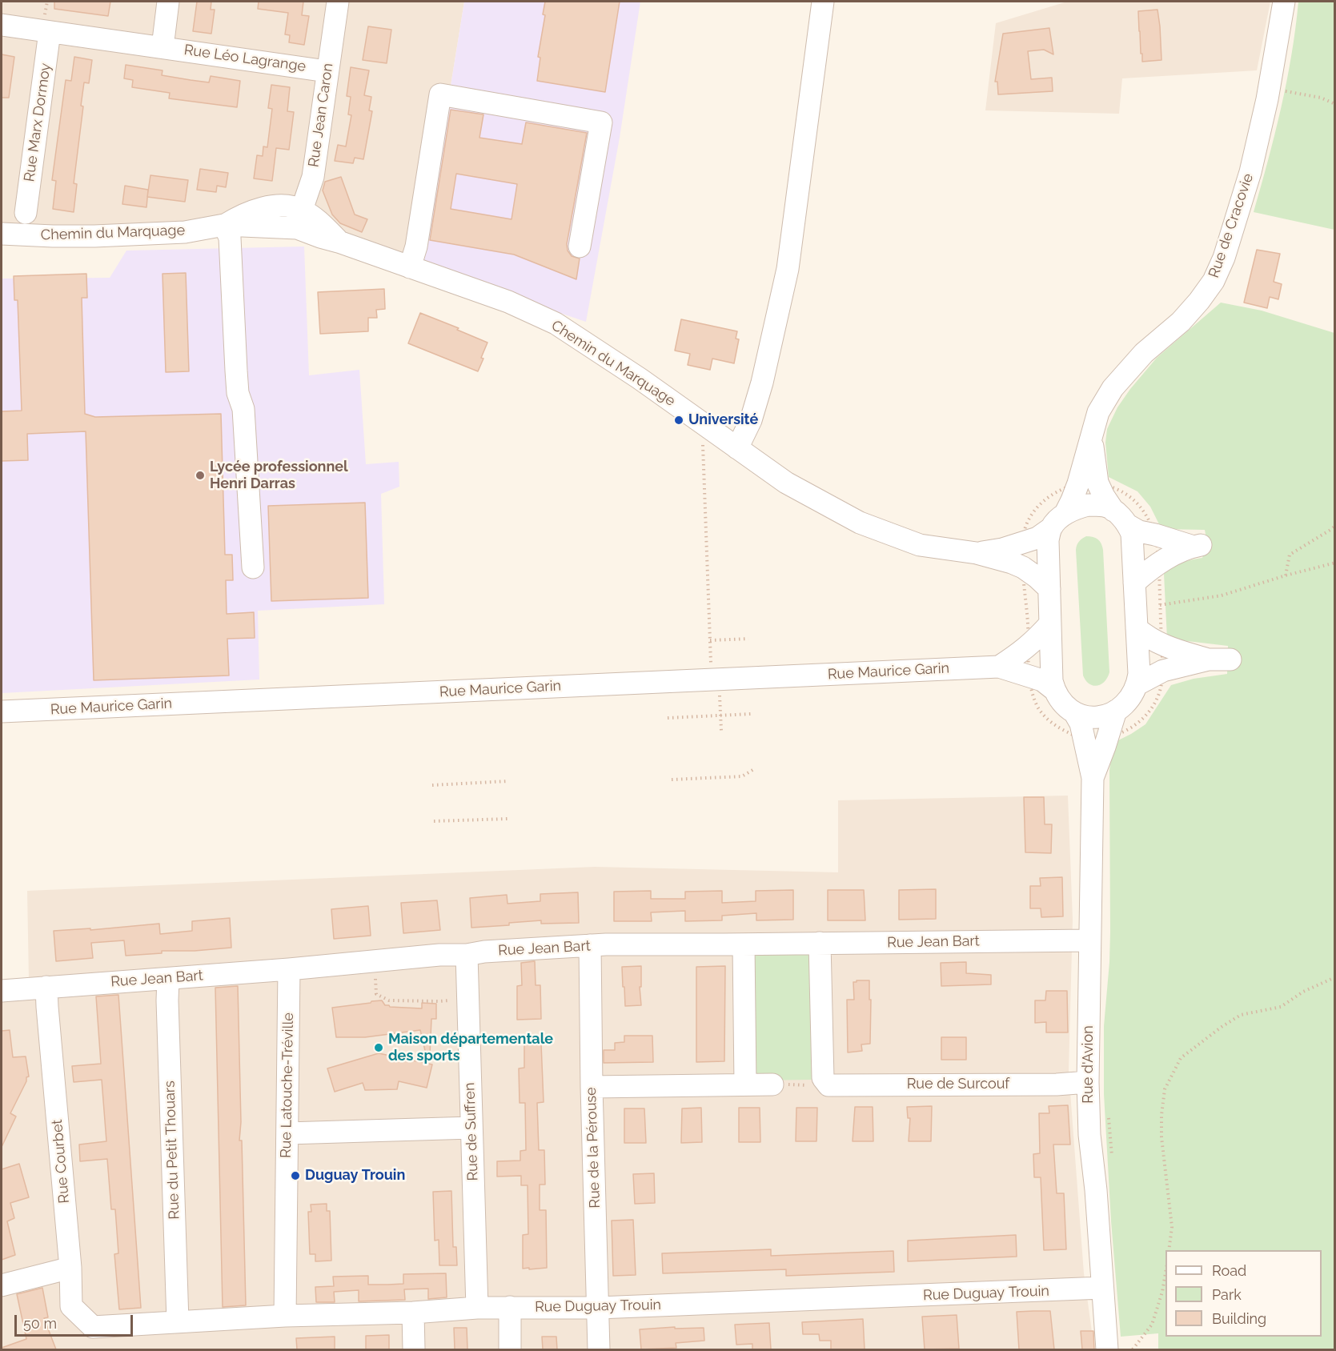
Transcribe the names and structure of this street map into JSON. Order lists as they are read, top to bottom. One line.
{"streets":{"street":["Rue Léo Lagrange","Rue Jean Caron","Rue Marx Dormoy","Rue de Cracovie","Chemin du Marquage","Rue Maurice Garin","Rue Jean Bart","Rue d'Avion","Rue de Surcouf","Rue Latouche-Tréville","Rue de Suffren","Rue de la Pérouse","Rue du Petit Thouars","Rue Courbet","Rue Duguay Trouin"]},"crossings":[["Rue Léo Lagrange","Rue Jean Caron"],["Rue Léo Lagrange","Rue Marx Dormoy"],["Rue Jean Caron","Chemin du Marquage"],["Rue de Cracovie","Chemin du Marquage"],["Rue de Cracovie","Rue Maurice Garin"],["Rue Jean Bart","Rue d'Avion"],["Rue Jean Bart","Rue Latouche-Tréville"],["Rue Jean Bart","Rue de Suffren"],["Rue Jean Bart","Rue de la Pérouse"],["Rue Jean Bart","Rue du Petit Thouars"],["Rue Jean Bart","Rue Courbet"],["Rue d'Avion","Rue de Surcouf"],["Rue d'Avion","Rue Duguay Trouin"],["Rue Latouche-Tréville","Rue Duguay Trouin"],["Rue de Suffren","Rue Duguay Trouin"],["Rue de la Pérouse","Rue Duguay Trouin"],["Rue du Petit Thouars","Rue Duguay Trouin"],["Rue Courbet","Rue Duguay Trouin"]],"places":["Université","Lycée professionnel Henri Darras","Maison départementale des sports","Duguay Trouin"],"legend":["Road","Park","Building"],"scale_bar":"50 m"}
